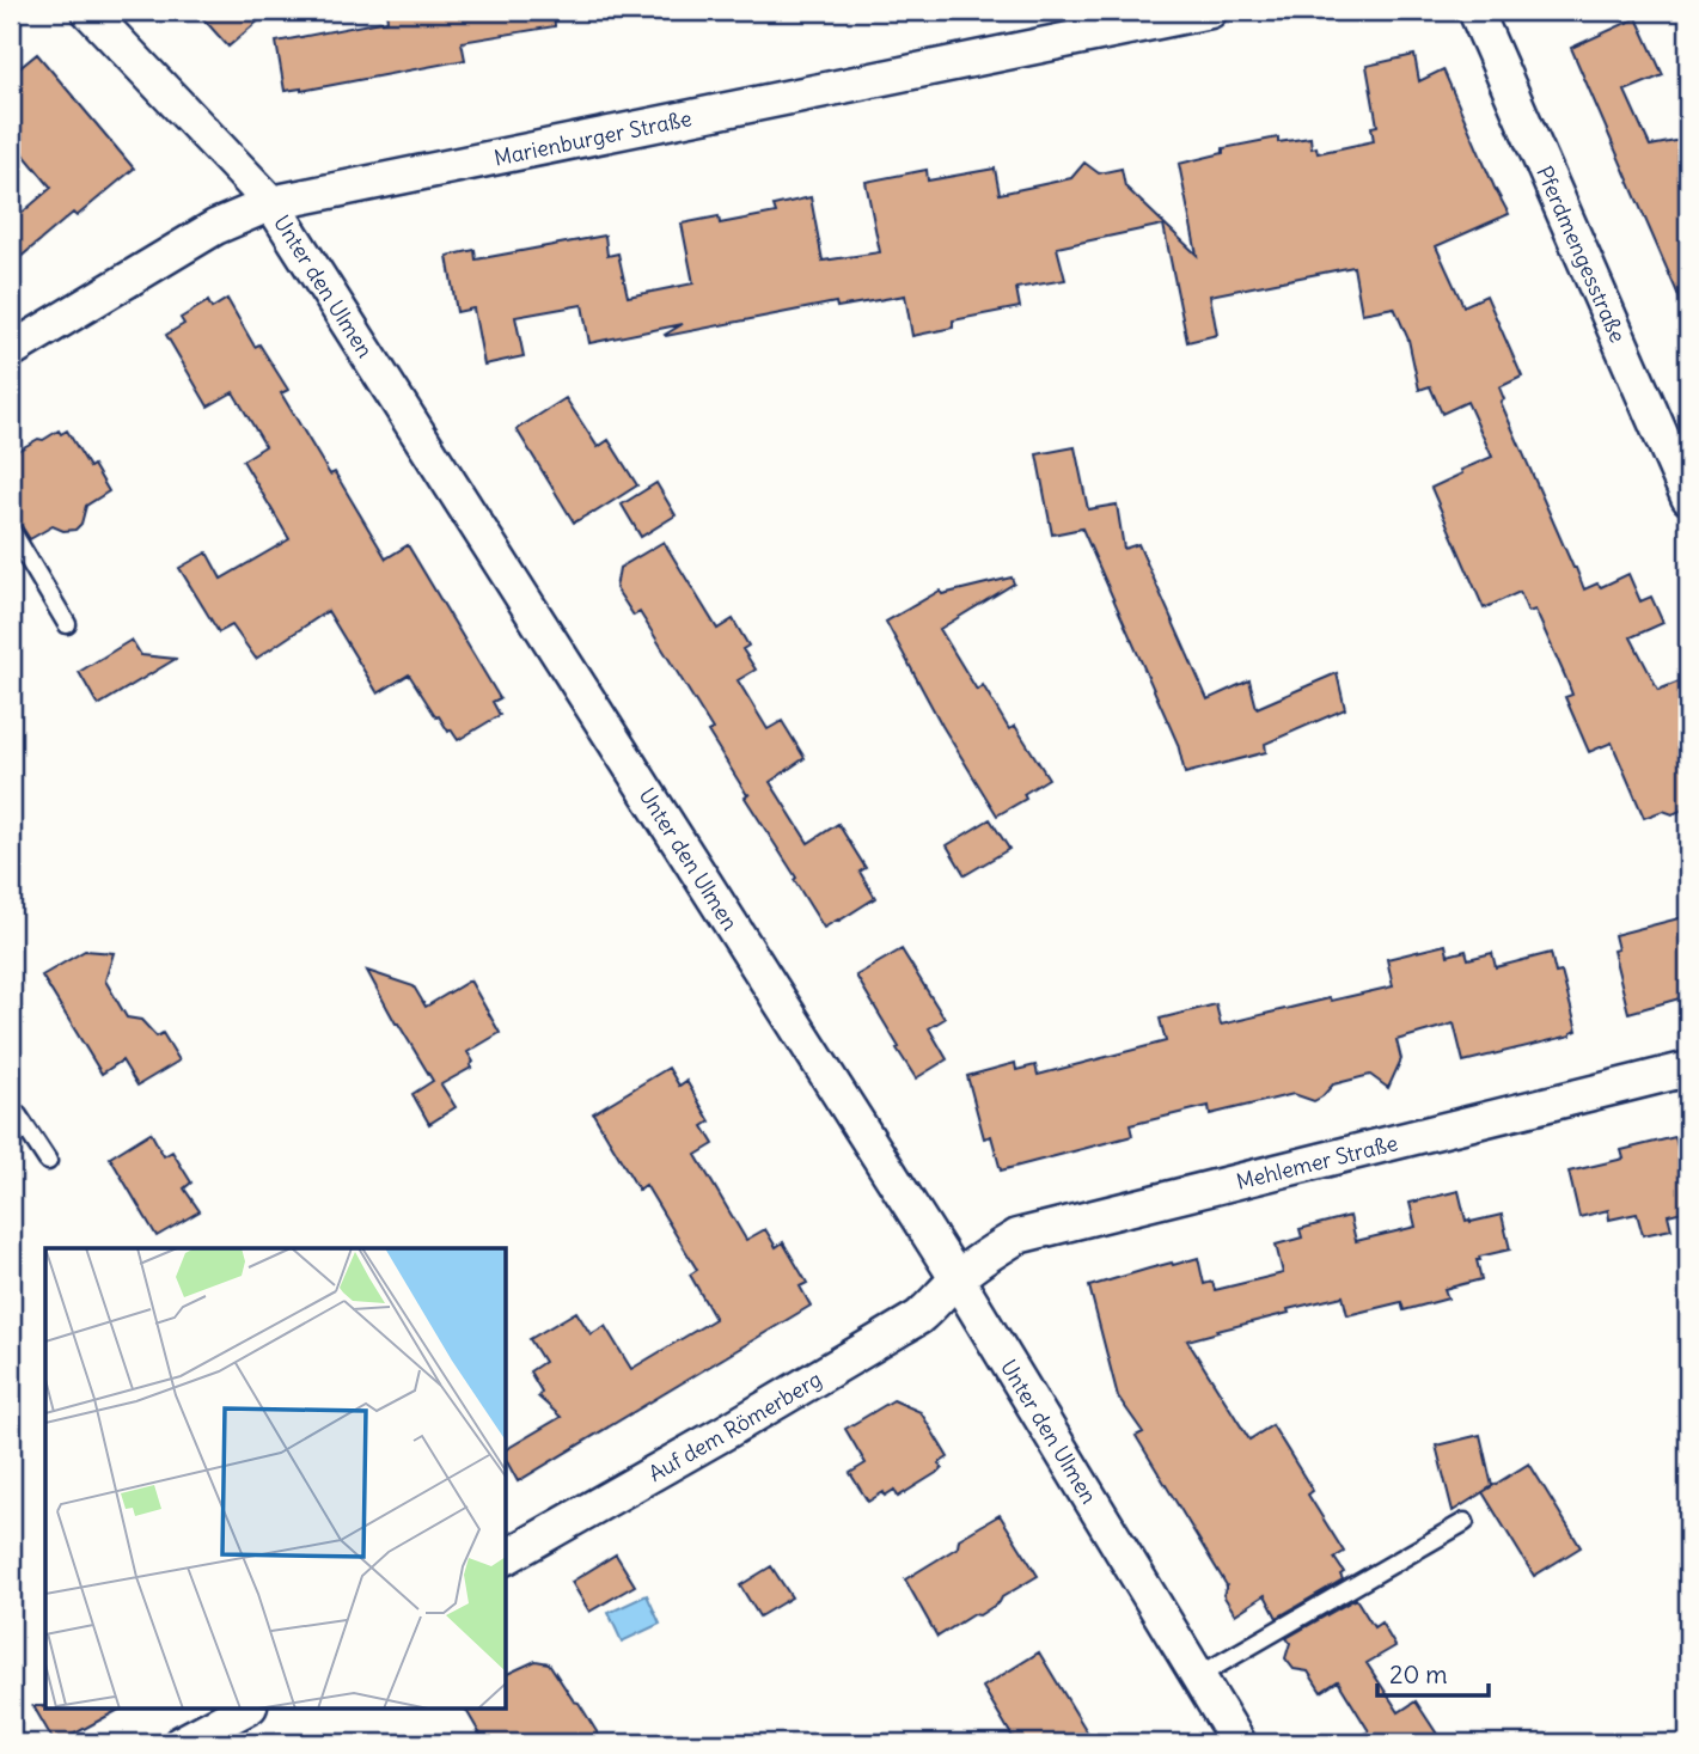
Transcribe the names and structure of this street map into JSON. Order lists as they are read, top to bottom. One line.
{"streets":{"street":["Marienburger Straße","Pferdmengesstraße","Unter den Ulmen","Mehlemer Straße","Auf dem Römerberg"]},"crossings":[["Marienburger Straße","Unter den Ulmen"],["Unter den Ulmen","Mehlemer Straße"],["Unter den Ulmen","Auf dem Römerberg"],["Mehlemer Straße","Auf dem Römerberg"]],"scale_bar":"20 m"}
